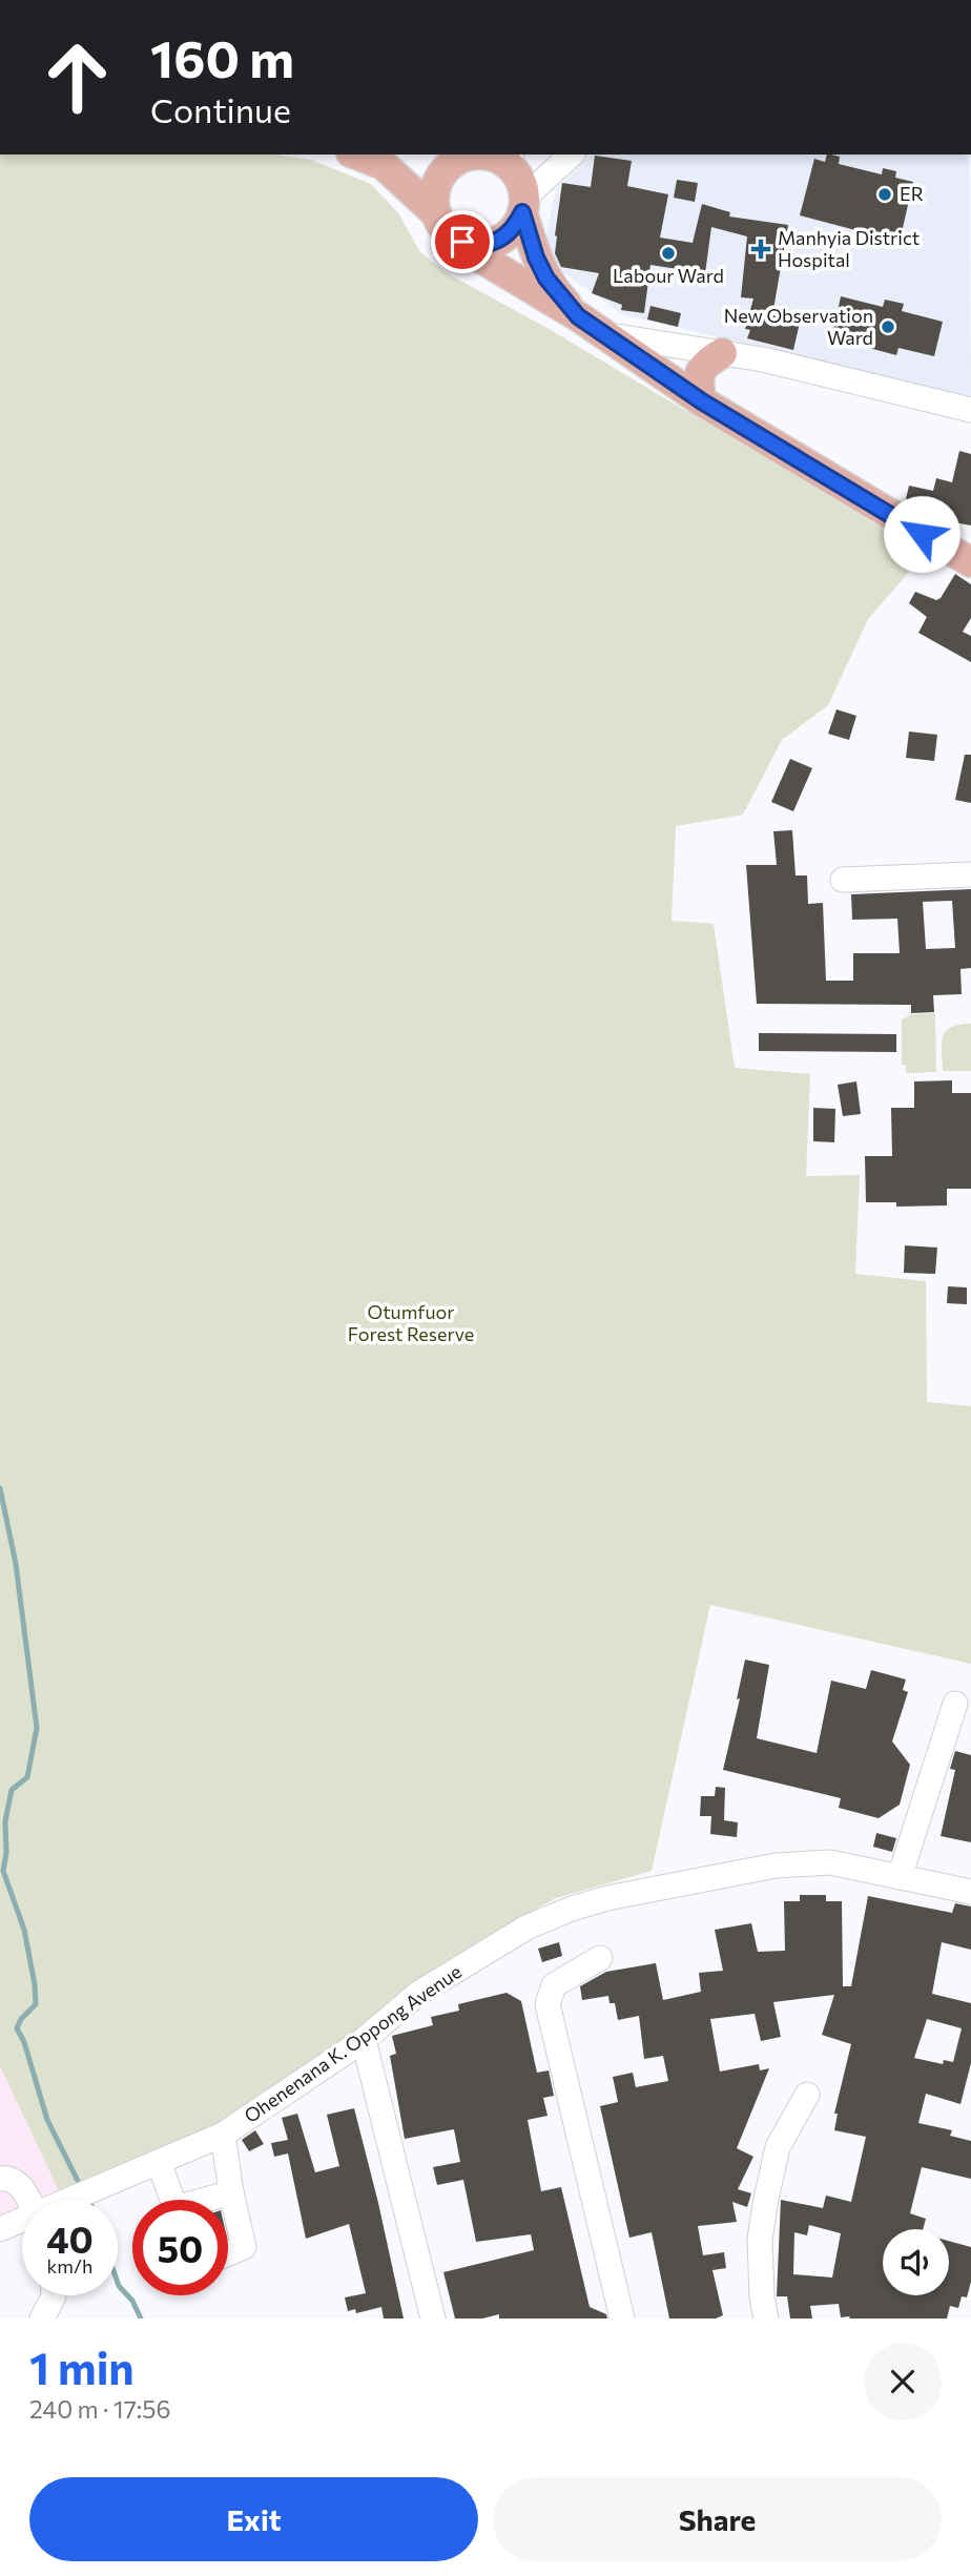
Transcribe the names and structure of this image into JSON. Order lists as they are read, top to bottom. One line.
{"streets":{"street":["Ohenenana K. Oppong Avenue"]},"parks":["Otumfuor Forest Reserve"],"places":{"other":["ER","Labour Ward","New Observation Ward"],"health":["Manhyia District Hospital"]},"page":{"turn":["160 m","Continue"],"speed":"40 km/h","limit":"50","heading":["1 min","240 m · 17:56"],"buttons":["Exit","Share"]}}
